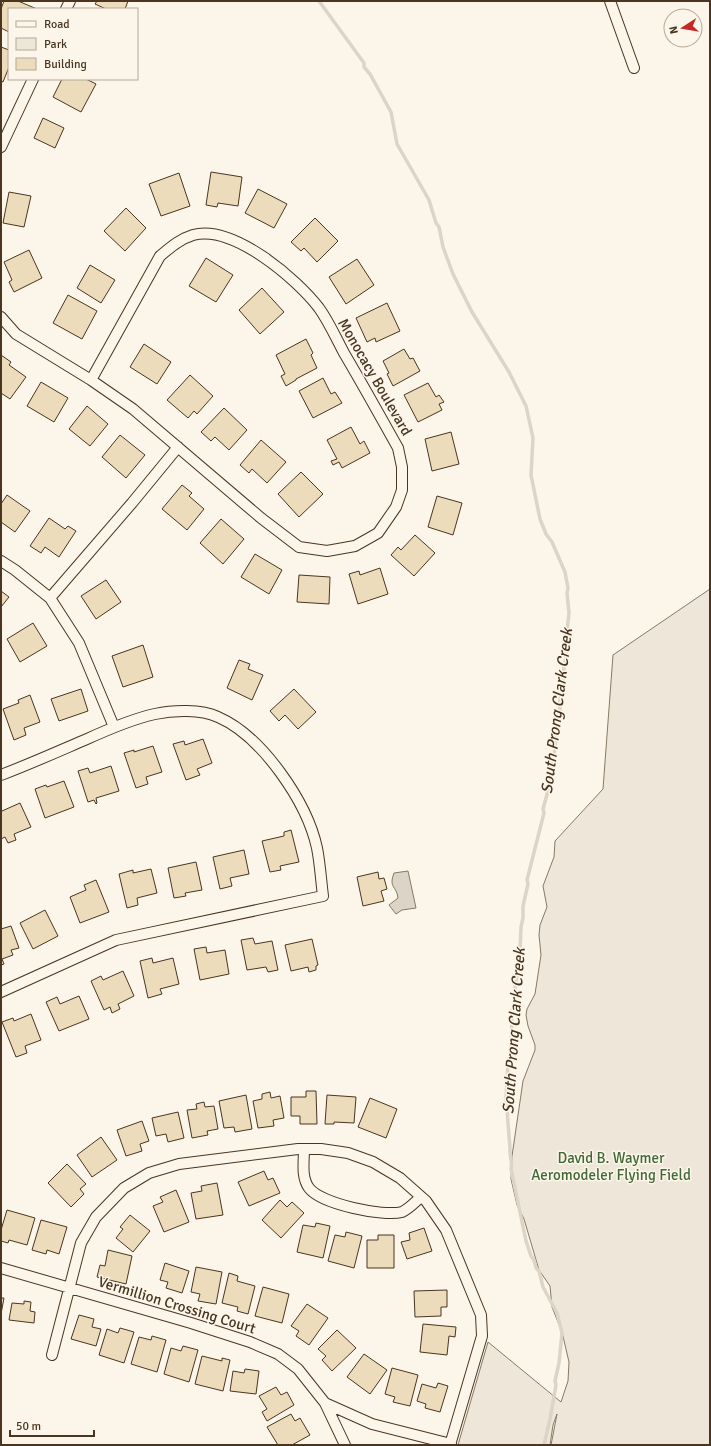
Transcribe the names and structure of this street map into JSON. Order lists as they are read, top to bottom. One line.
{"streets":{"street":["Monocacy Boulevard","Vermillion Crossing Court"]},"water":["South Prong Clark Creek"],"parks":["David B. Waymer Aeromodeler Flying Field"],"legend":["Road","Park","Building"],"scale_bar":"50 m","north":"left"}
